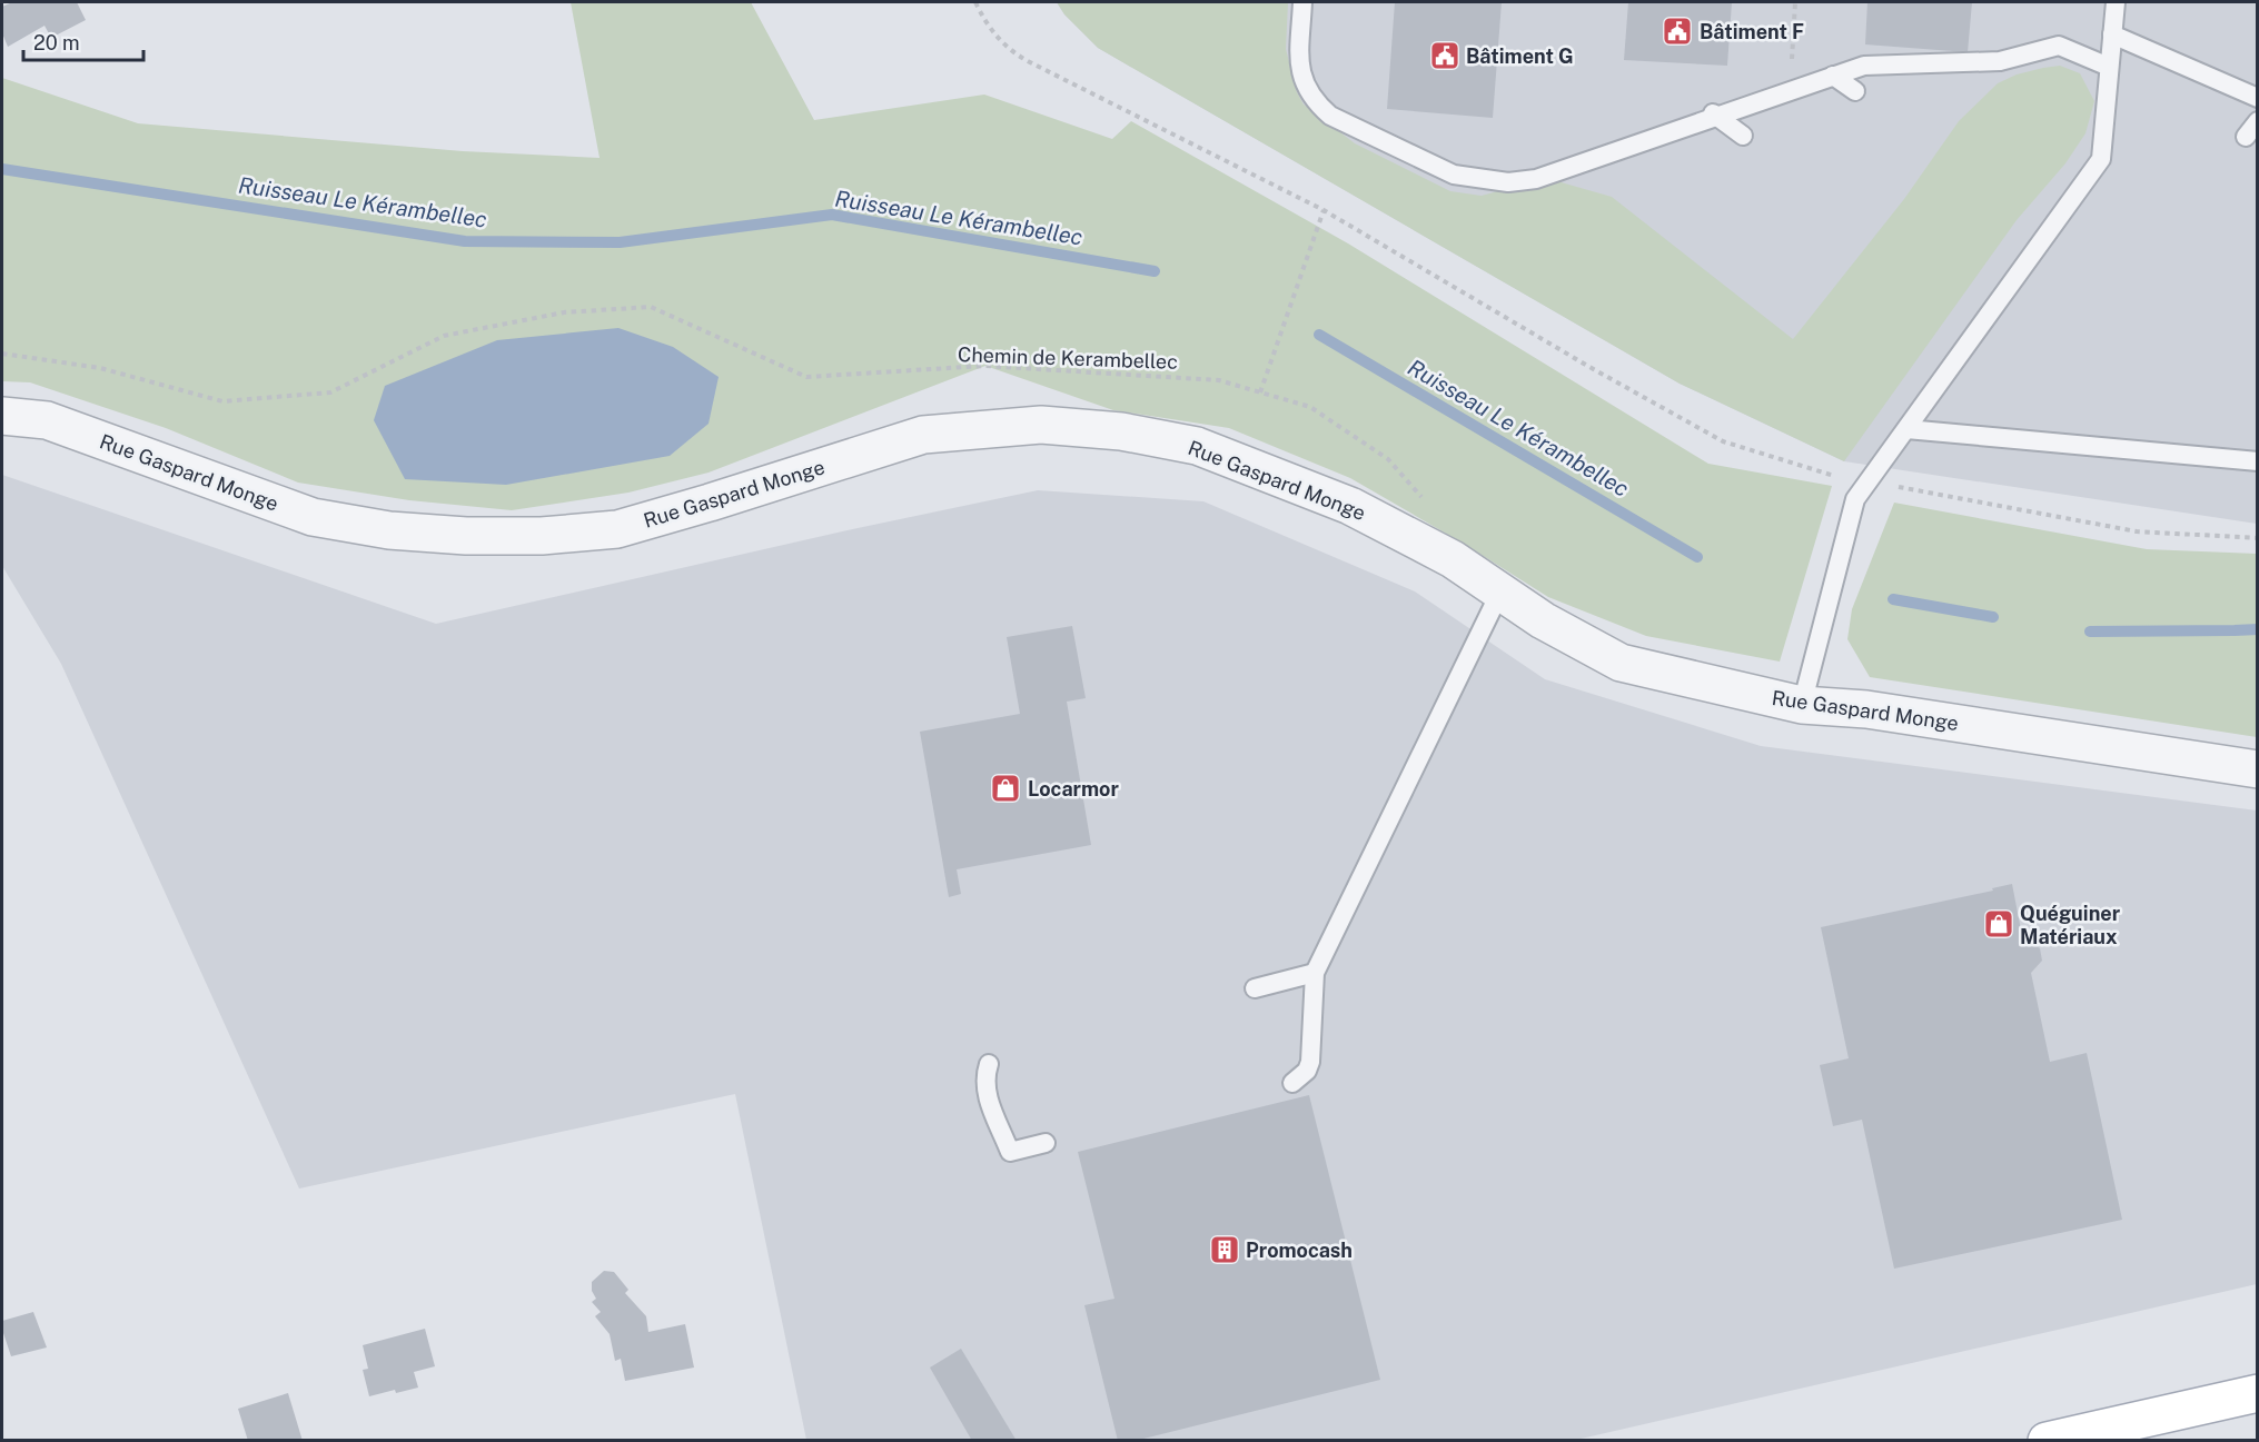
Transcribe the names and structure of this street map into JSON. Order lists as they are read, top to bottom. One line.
{"streets":{"street":["Rue Gaspard Monge"],"path":["Chemin de Kerambellec"]},"water":["Ruisseau Le Kérambellec"],"places":{"public building":["Bâtiment F","Bâtiment G"],"shop":["Locarmor","Quéguiner Matériaux"],"building":["Promocash"]},"scale_bar":"20 m"}
